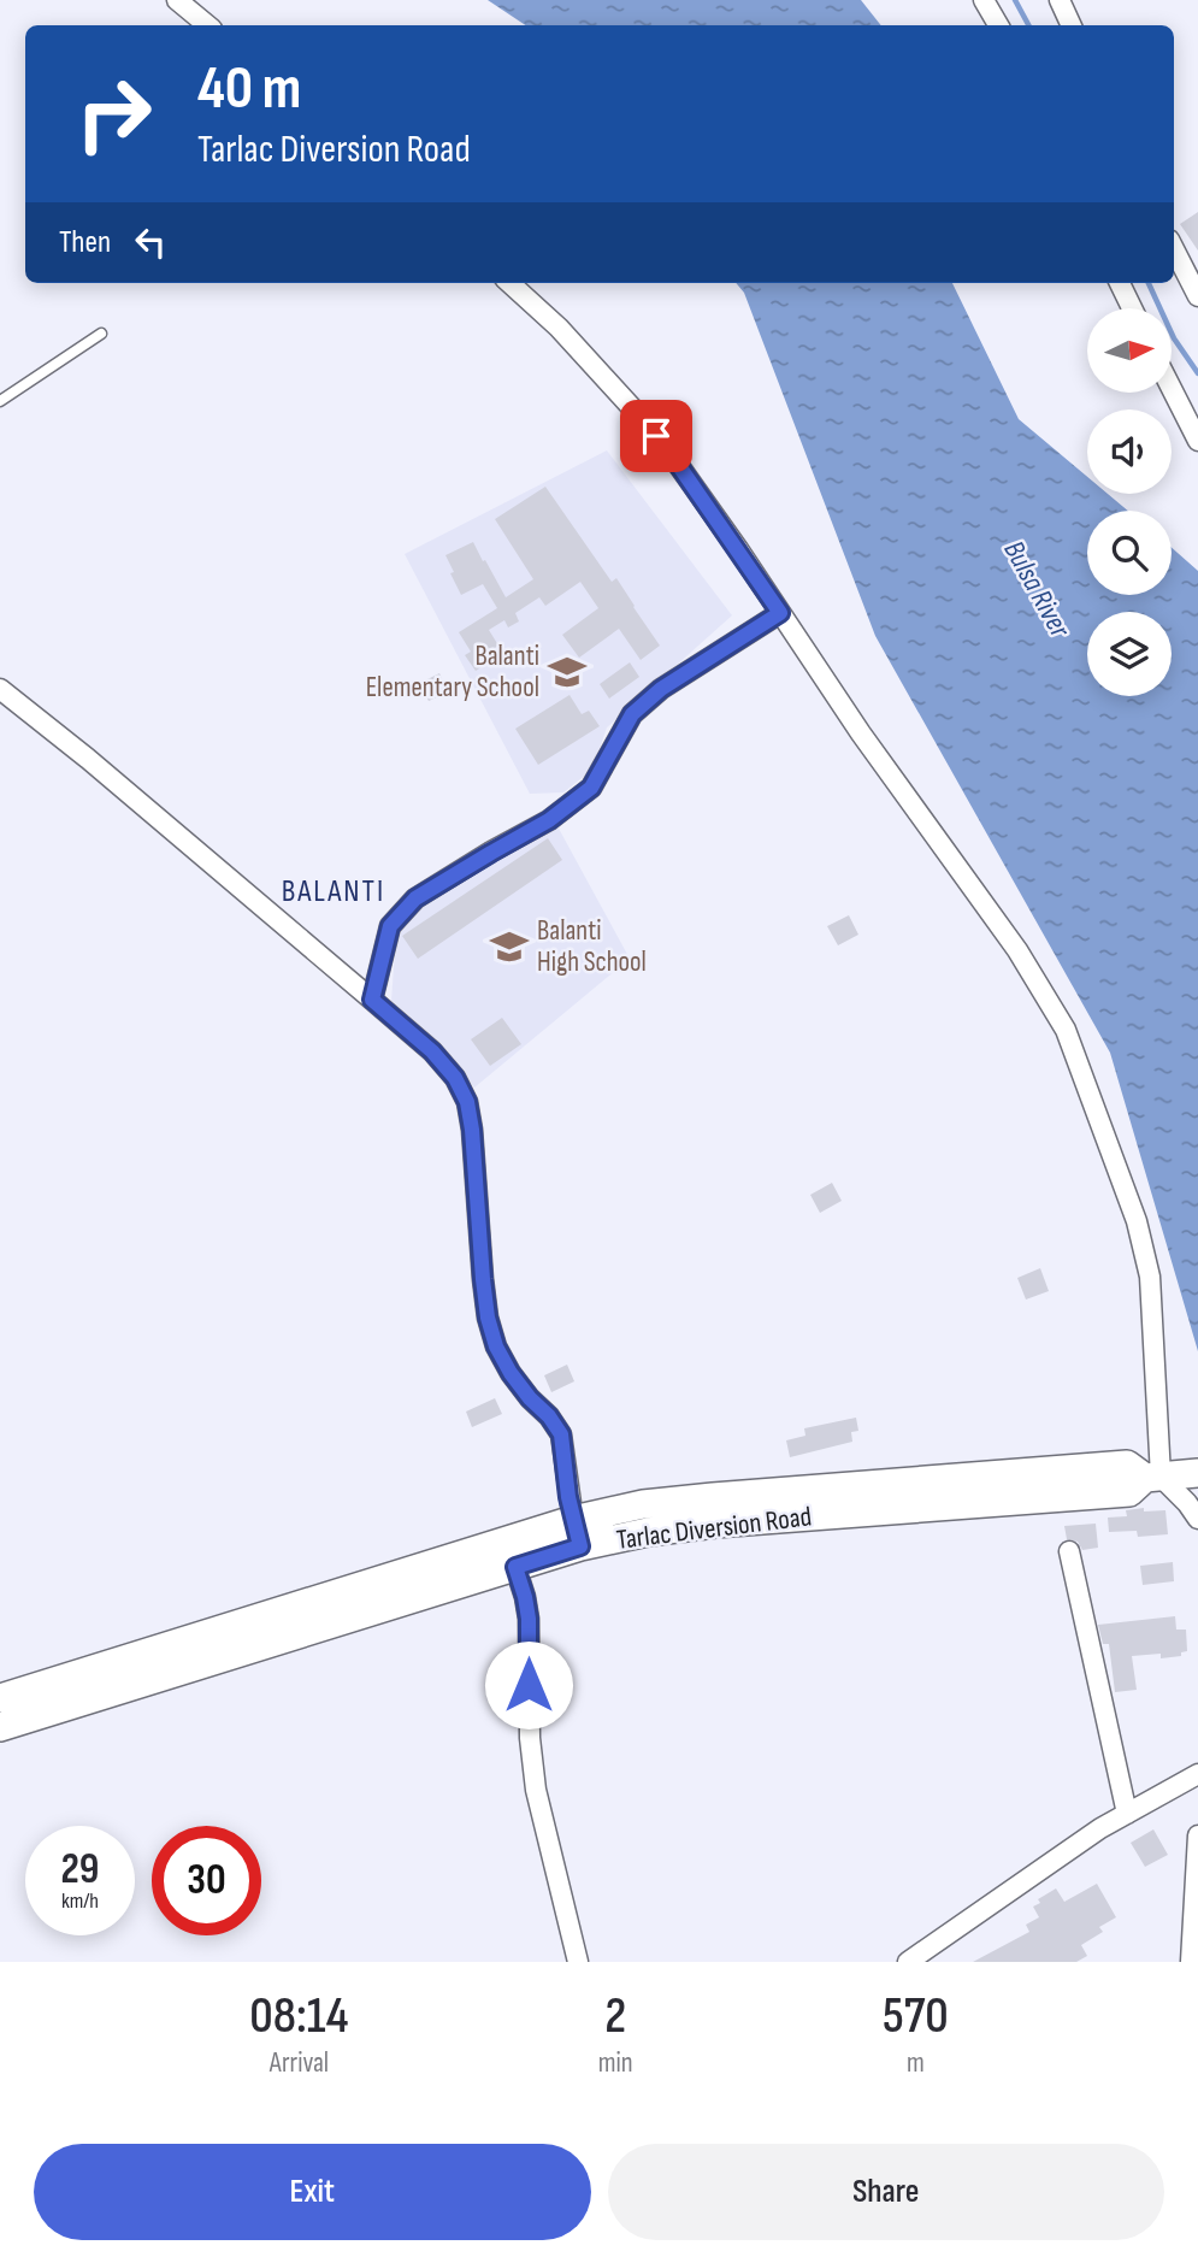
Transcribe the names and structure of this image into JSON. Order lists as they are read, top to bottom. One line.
{"streets":{"main road":["Tarlac Diversion Road"]},"districts":["BALANTI"],"water":["Bulsa River"],"places":{"school or university":["Balanti Elementary School","Balanti High School"]},"north":"right","page":{"turn":["40 m","Tarlac Diversion Road"],"then":"Then","speed":"29 km/h","limit":"30","eta":["08:14","Arrival","2","min","570","m"],"buttons":["Exit","Share"]}}
